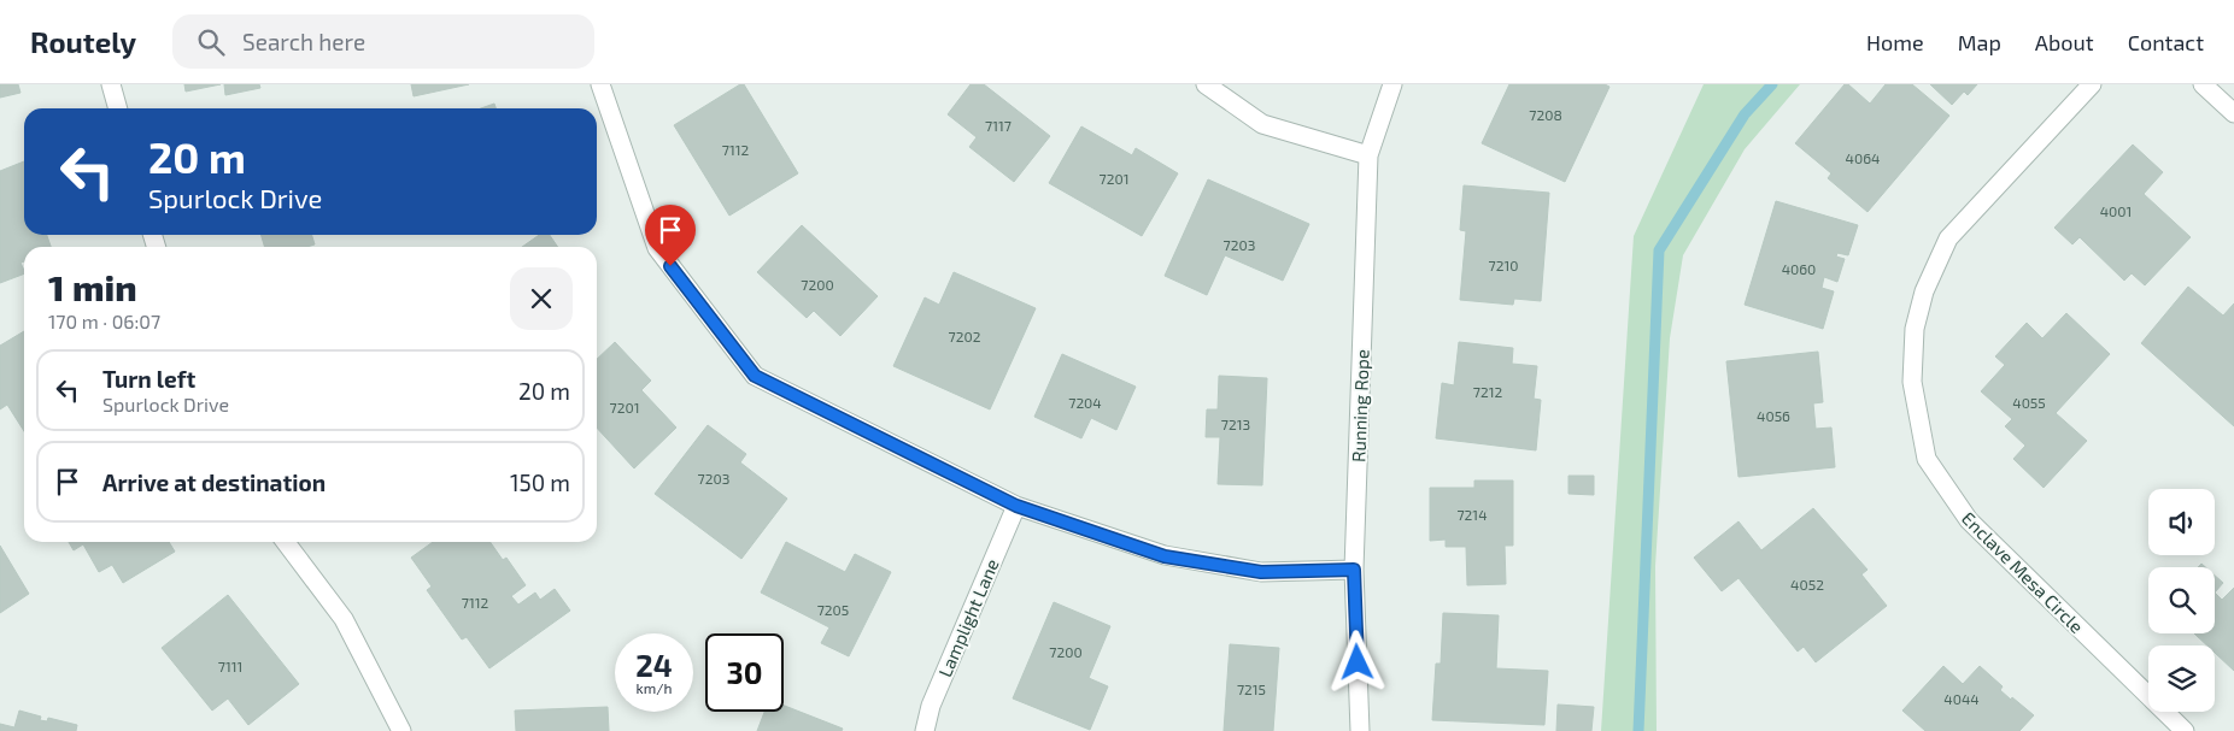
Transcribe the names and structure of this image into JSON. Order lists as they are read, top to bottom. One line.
{"streets":{"street":["Running Rope","Enclave Mesa Circle","Lamplight Lane"]},"house_numbers":["7208","7117","7112","4064","7201","4001","7203","7210","4060","7200","7202","7212","7204","4055","7201","4056","7213","7203","7214","4052","7112","7205","7200","7111","7215","4044"],"page":{"header":"Routely","search":"Search here","nav":["Home","Map","About","Contact"],"turn":["20 m","Spurlock Drive"],"heading":["1 min","170 m · 06:07"],"list":[{"name":"Turn left","note":"Spurlock Drive","value":"20 m"},{"name":"Arrive at destination","value":"150 m"}],"speed":"24 km/h","limit":"30"}}
